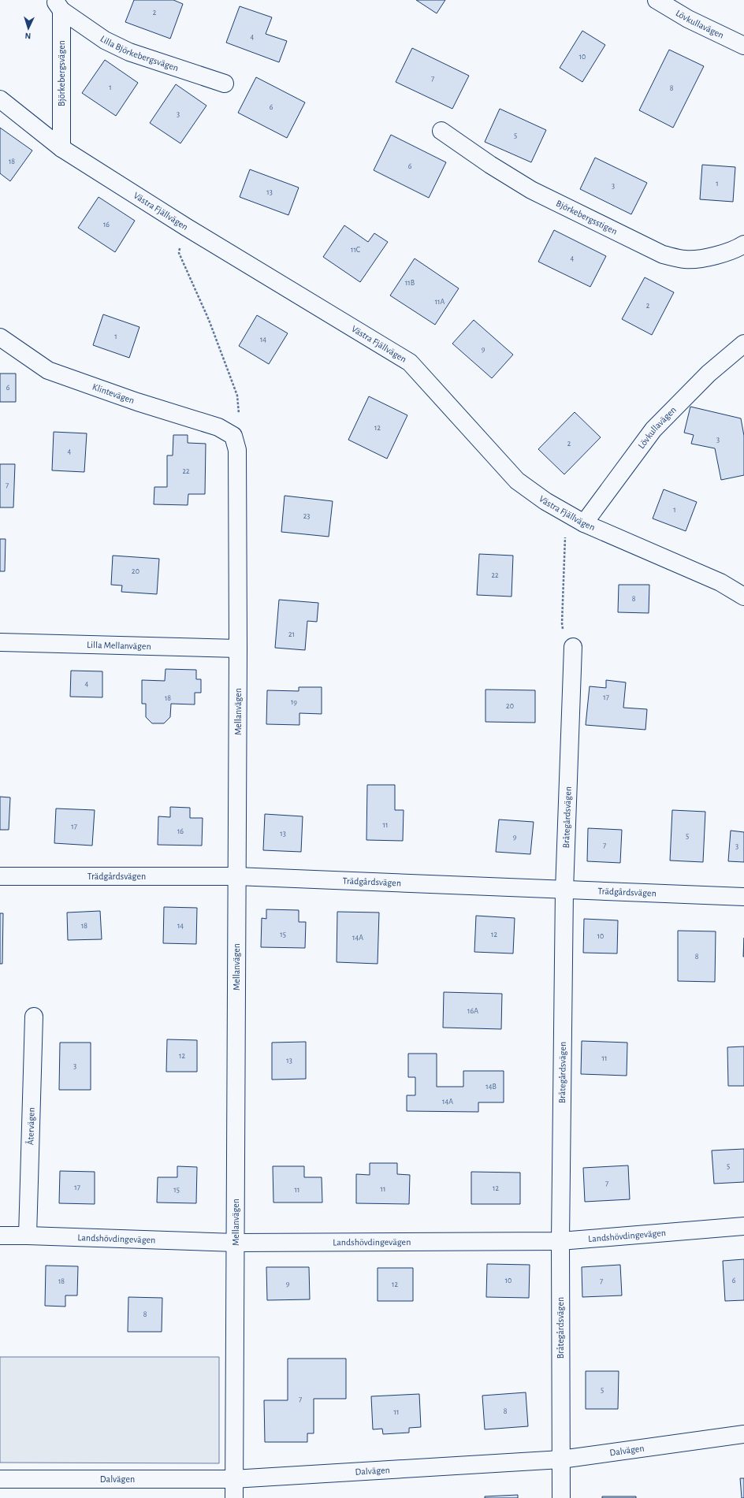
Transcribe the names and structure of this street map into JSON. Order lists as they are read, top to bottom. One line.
{"streets":{"street":["Lövkullavägen","Lilla Björkebergsvägen","Björkebergsvägen","Västra Fjällvägen","Björkebergsstigen","Klintevägen","Lilla Mellanvägen","Mellanvägen","Bråtegårdsvägen","Trädgårdsvägen","Återvägen","Landshövdingevägen","Dalvägen"]},"crossings":[["Lövkullavägen","Västra Fjällvägen"],["Lilla Björkebergsvägen","Björkebergsvägen"],["Björkebergsvägen","Västra Fjällvägen"],["Klintevägen","Mellanvägen"],["Lilla Mellanvägen","Mellanvägen"],["Mellanvägen","Trädgårdsvägen"],["Mellanvägen","Landshövdingevägen"],["Mellanvägen","Dalvägen"],["Bråtegårdsvägen","Trädgårdsvägen"],["Bråtegårdsvägen","Landshövdingevägen"],["Bråtegårdsvägen","Dalvägen"],["Återvägen","Landshövdingevägen"]],"house_numbers":["2","4","10","7","1","8","6","3","5","18","6","1","3","13","16","11C","4","11B","11A","2","1","14","9","6","12","3","2","4","22","7","1","23","20","22","8","21","4","17","18","19","20","11","17","16","13","5","9","7","3","18","14","15","12","10","14A","8","16A","12","11","13","3","14B","14A","5","7","17","12","11","15","11","10","6","18","7","9","12","8","5","7","8","11"],"north":"bottom"}
